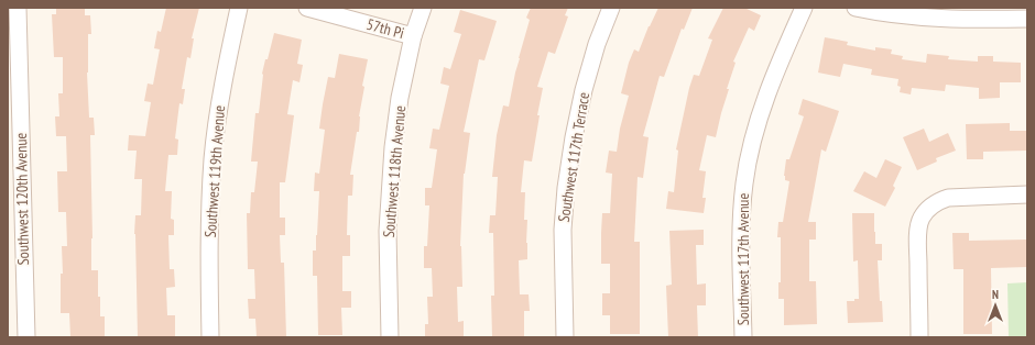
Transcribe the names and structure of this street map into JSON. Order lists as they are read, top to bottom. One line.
{"streets":{"street":["57th Pi","Southwest 117th Terrace","Southwest 119th Avenue","Southwest 118th Avenue","Southwest 120th Avenue","Southwest 117th Avenue"]},"crossings":[["57th Pi","Southwest 118th Avenue"]],"north":"top"}
